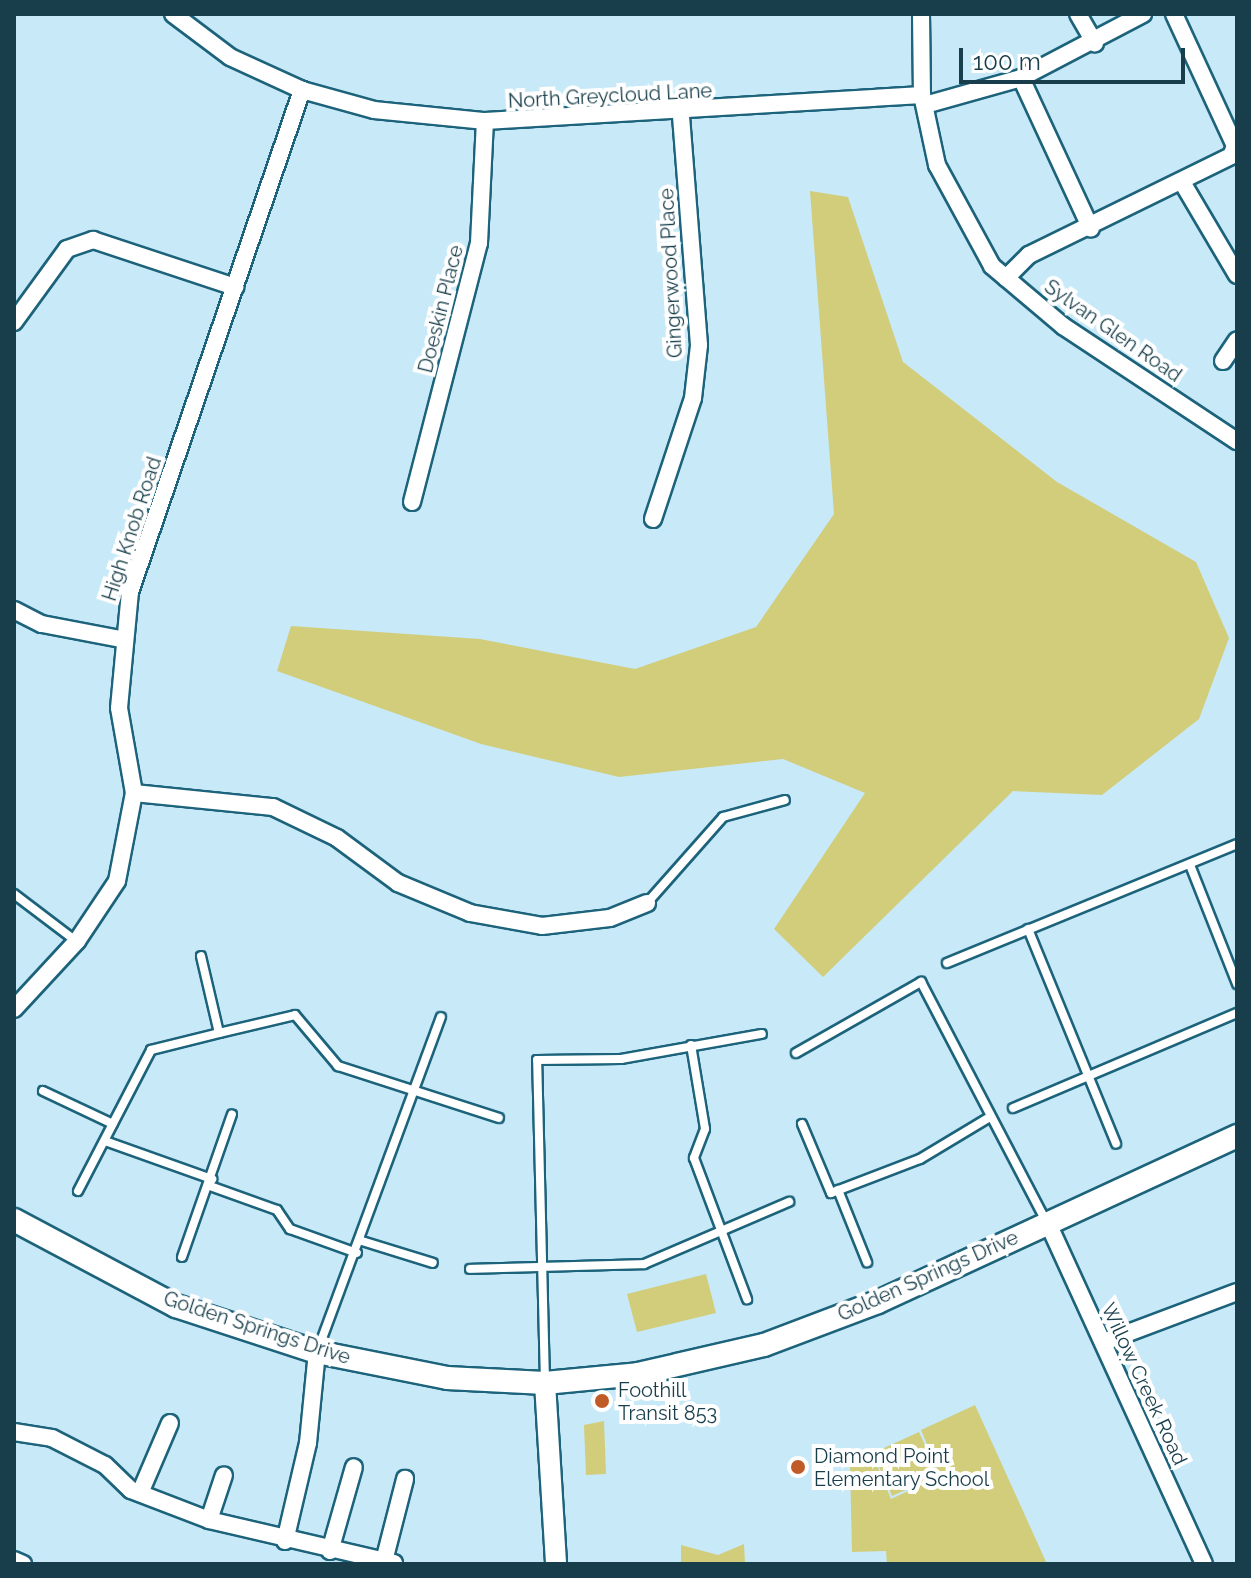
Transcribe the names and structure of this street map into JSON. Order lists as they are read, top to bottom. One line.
{"streets":{"main road":["Golden Springs Drive"],"street":["North Greycloud Lane","Gingerwood Place","Doeskin Place","Sylvan Glen Road","High Knob Road","Willow Creek Road"]},"crossings":[["North Greycloud Lane","Gingerwood Place"],["North Greycloud Lane","Doeskin Place"],["North Greycloud Lane","Sylvan Glen Road"],["North Greycloud Lane","High Knob Road"],["Golden Springs Drive","Willow Creek Road"]],"places":["Foothill Transit 853","Diamond Point Elementary School"],"scale_bar":"100 m"}
